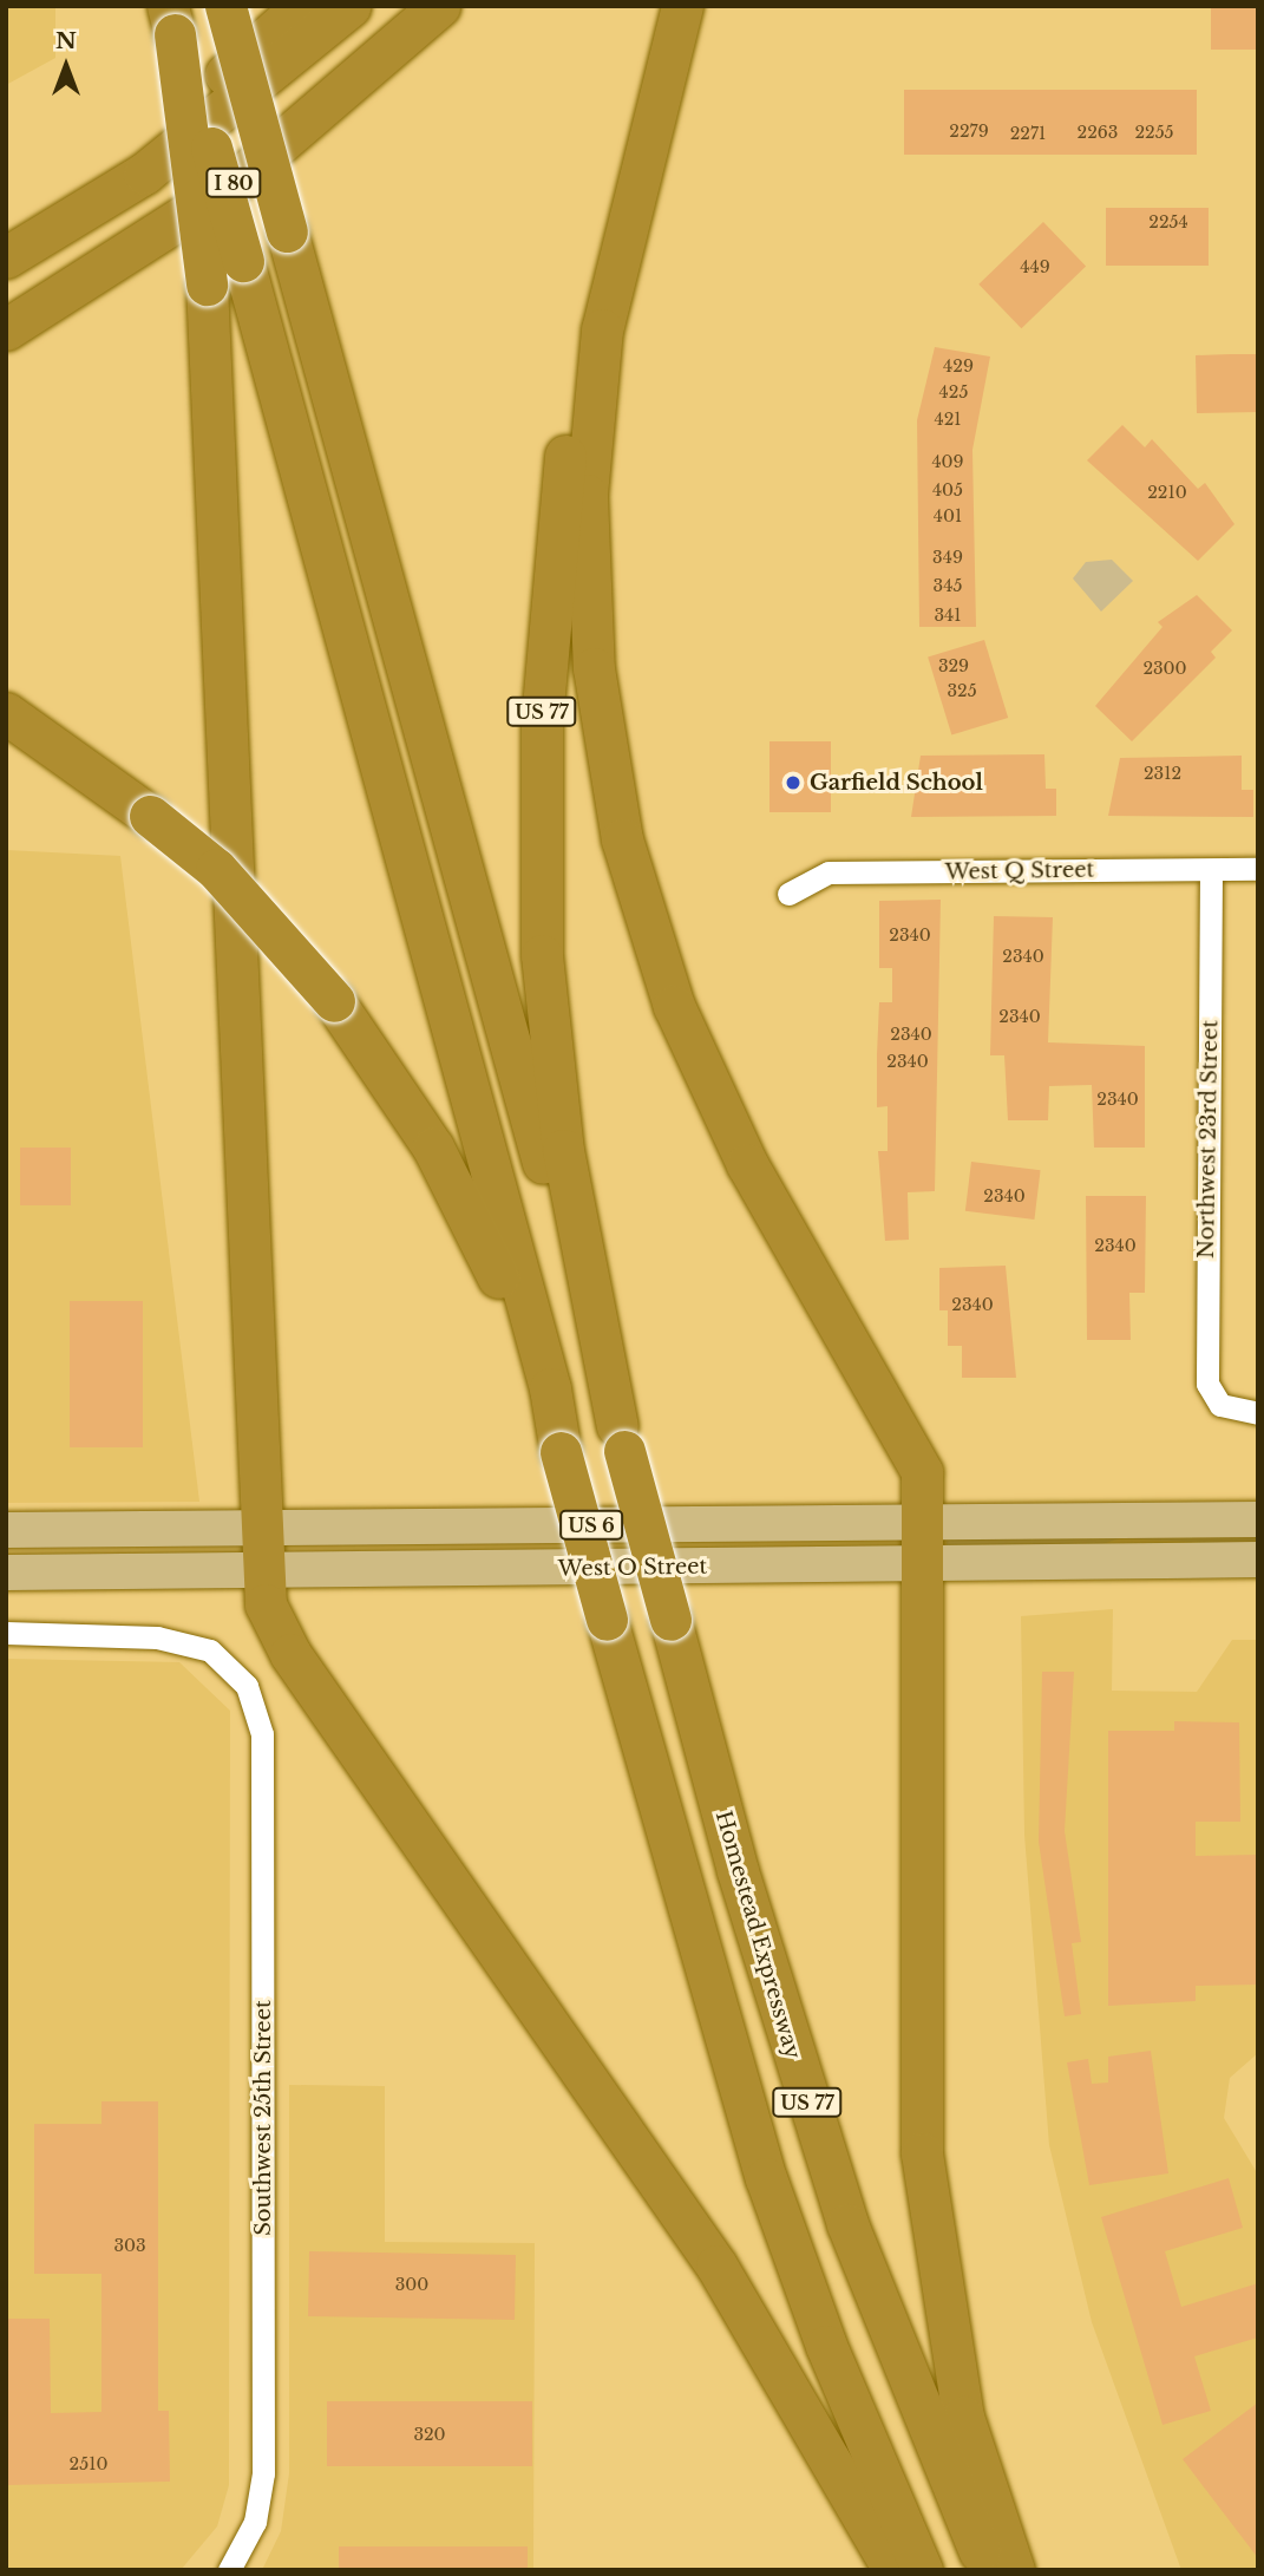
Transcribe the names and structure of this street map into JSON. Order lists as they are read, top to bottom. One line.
{"streets":{"highway":["I 80","US 77","Homestead Expressway"],"main road":["US 6","West O Street"],"street":["West Q Street","Northwest 23rd Street","Southwest 25th Street"]},"crossings":[["US 77","Homestead Expressway"],["West Q Street","Northwest 23rd Street"]],"places":["Garfield School"],"house_numbers":["2279","2263","2255","2271","2254","449","429","425","421","409","405","2210","401","349","345","341","329","2300","325","2312","2340","2340","2340","2340","2340","2340","2340","2340","2340","303","300","320","2510"],"north":"top"}
